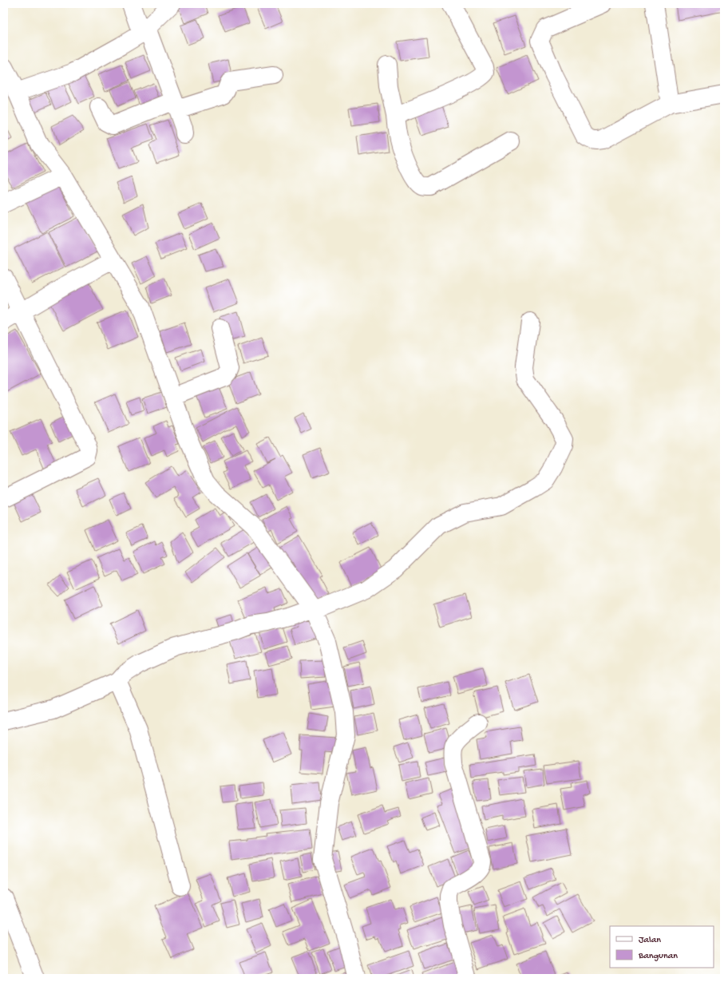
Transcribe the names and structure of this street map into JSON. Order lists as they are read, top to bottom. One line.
{"legend":["Jalan","Bangunan"]}
